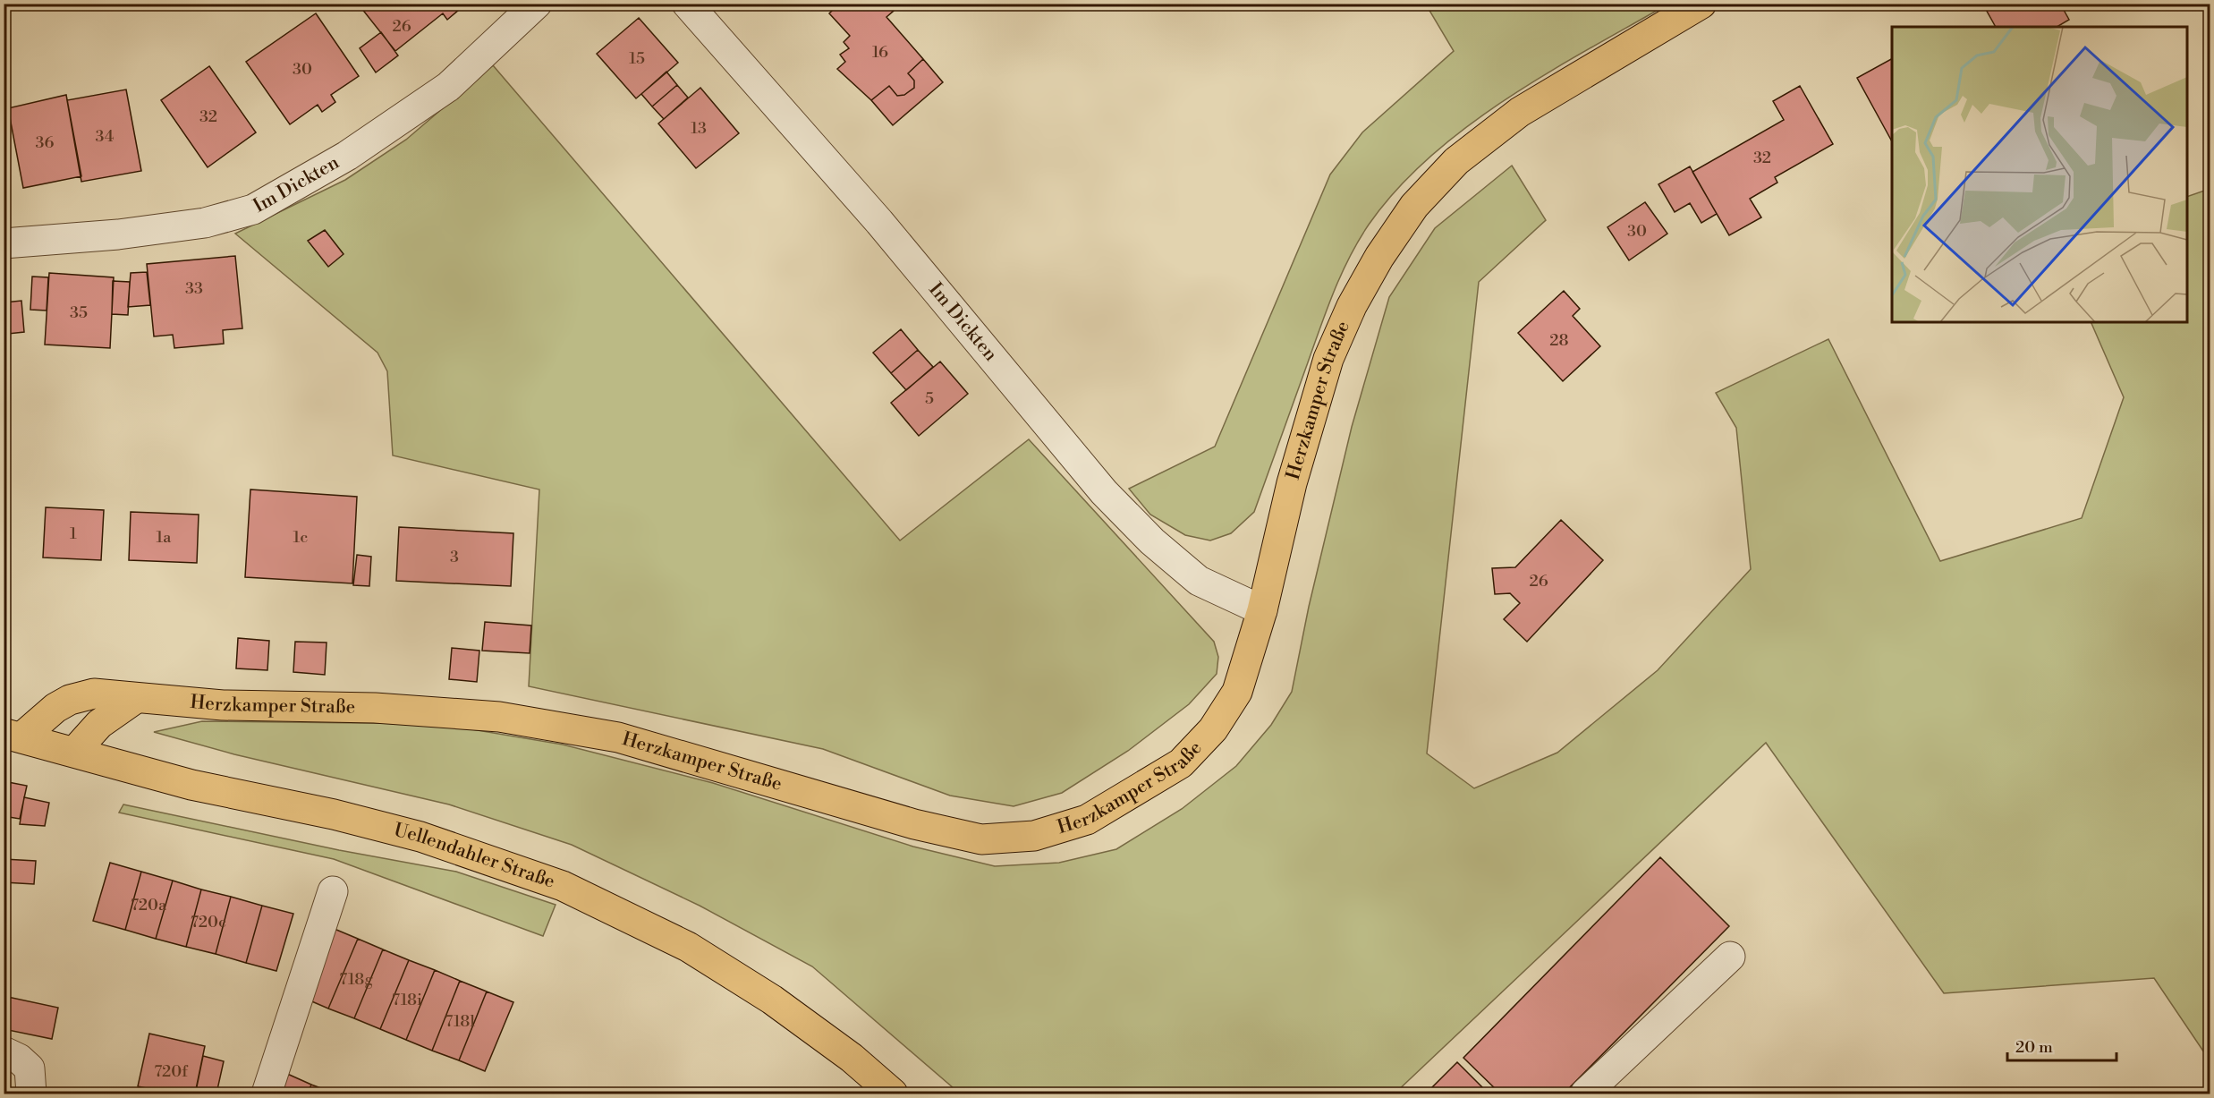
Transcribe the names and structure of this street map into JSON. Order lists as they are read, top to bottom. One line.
{"streets":{"main road":["Herzkamper Straße","Uellendahler Straße"],"street":["Im Dickten"]},"crossings":[["Im Dickten","Herzkamper Straße"],["Herzkamper Straße","Uellendahler Straße"]],"house_numbers":["26","16","15","30","32","13","34","36","32","30","33","35","28","5","1","1a","1c","3","26","720a","720c","718g","718i","718l","720f"],"scale_bar":"20 m"}
